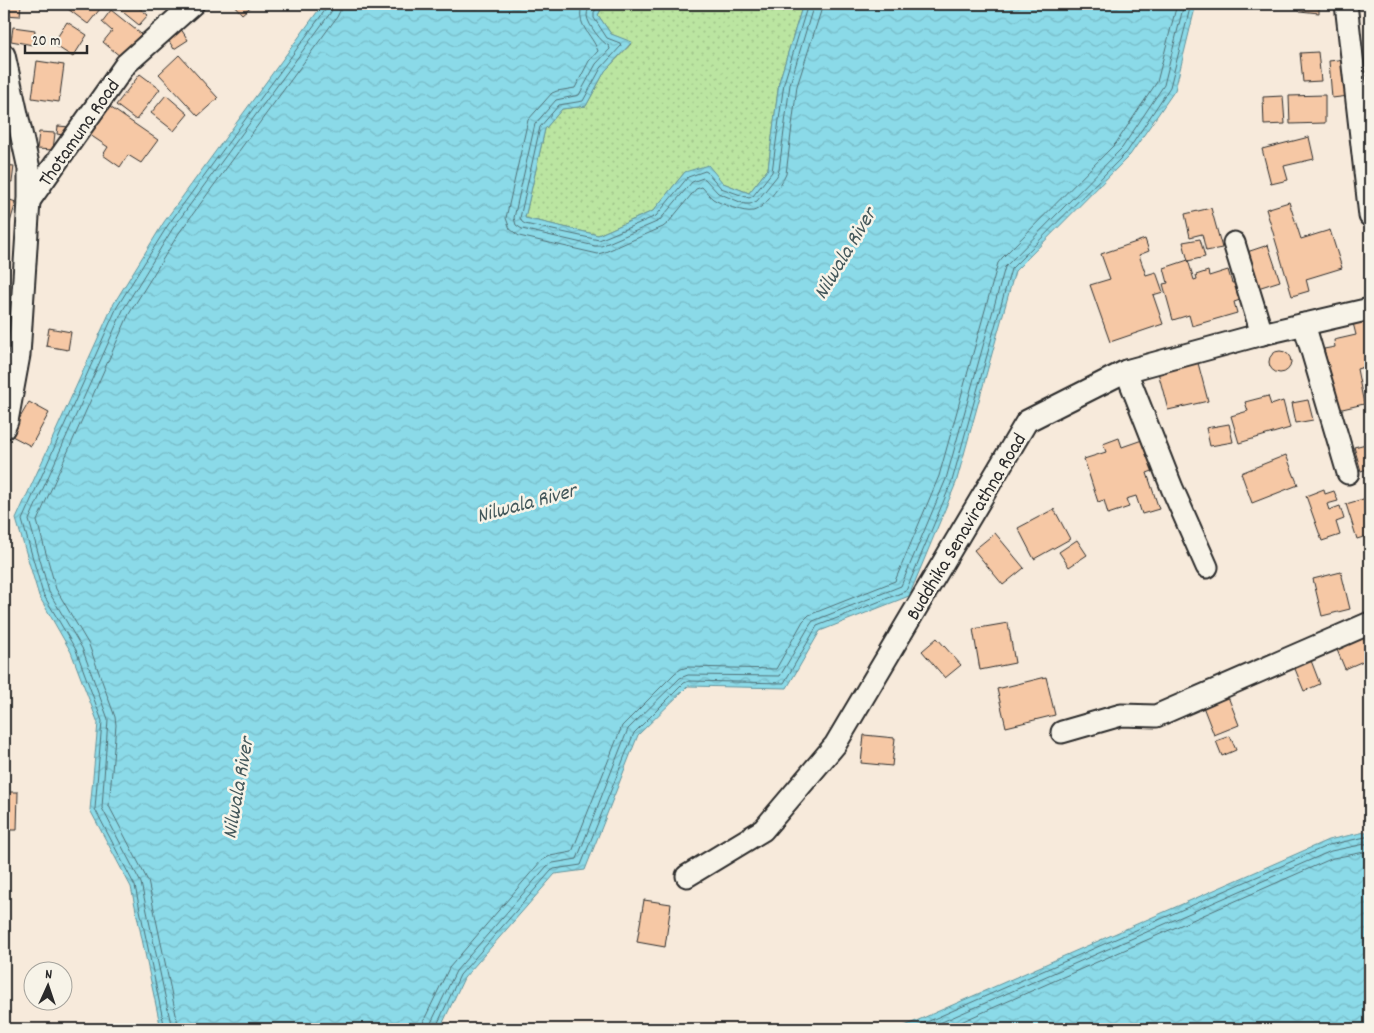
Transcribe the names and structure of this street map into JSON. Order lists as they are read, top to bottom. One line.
{"streets":{"street":["Thotamuna Road","Buddhika Senavirathna Road"]},"water":["Nilwala River"],"scale_bar":"20 m","north":"top"}
